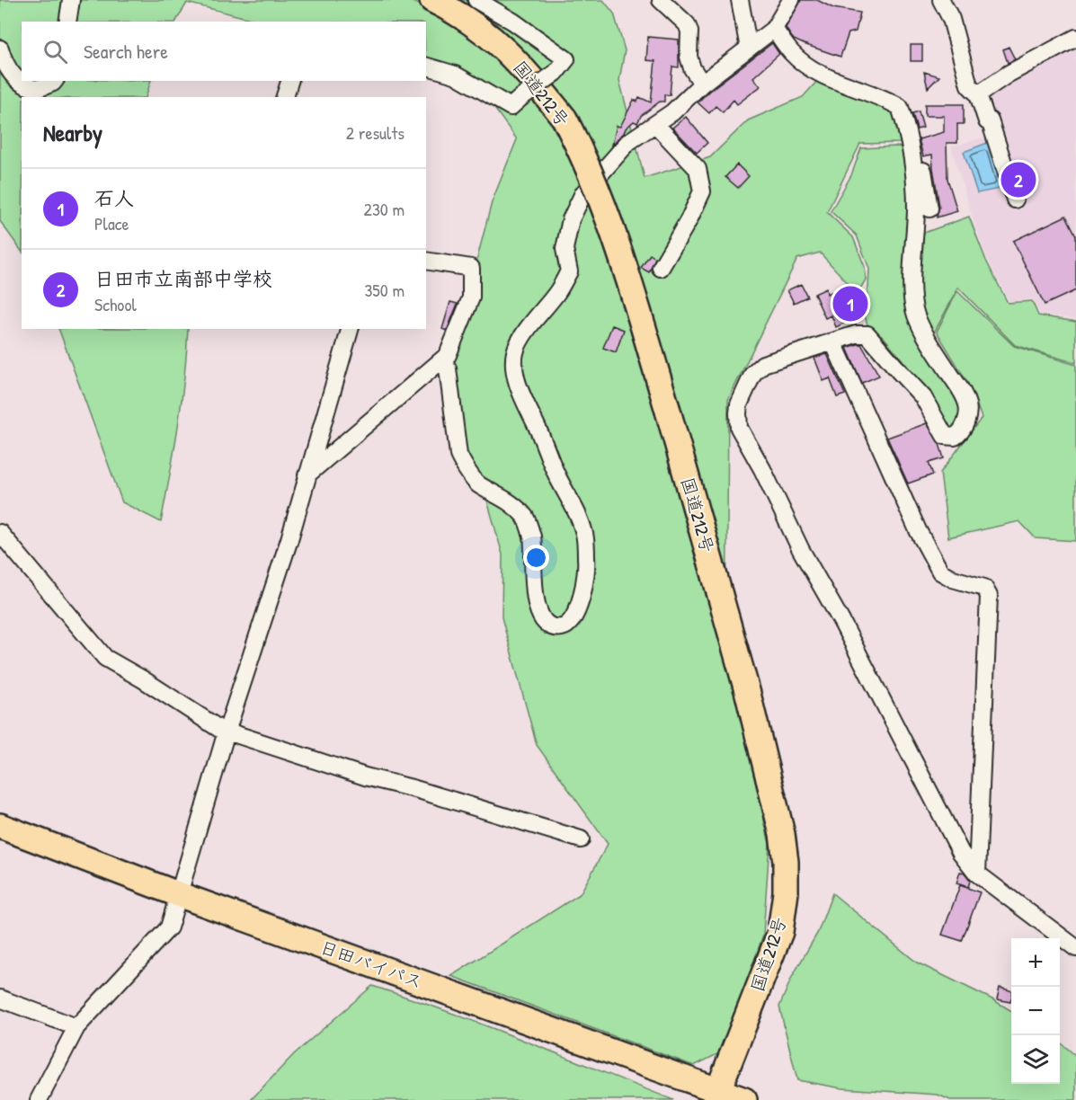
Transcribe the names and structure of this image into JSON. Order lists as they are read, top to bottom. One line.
{"streets":{"highway":["国道212号","日田バイパス"]},"crossings":[["国道212号","日田バイパス"]],"page":{"search":"Search here","heading":["Nearby","2 results"],"pins":["2","1"],"list":[{"mark":"1","name":"石人","note":"Place","value":"230 m"},{"mark":"2","name":"日田市立南部中学校","note":"School","value":"350 m"}],"map_buttons":["+","−"]}}
